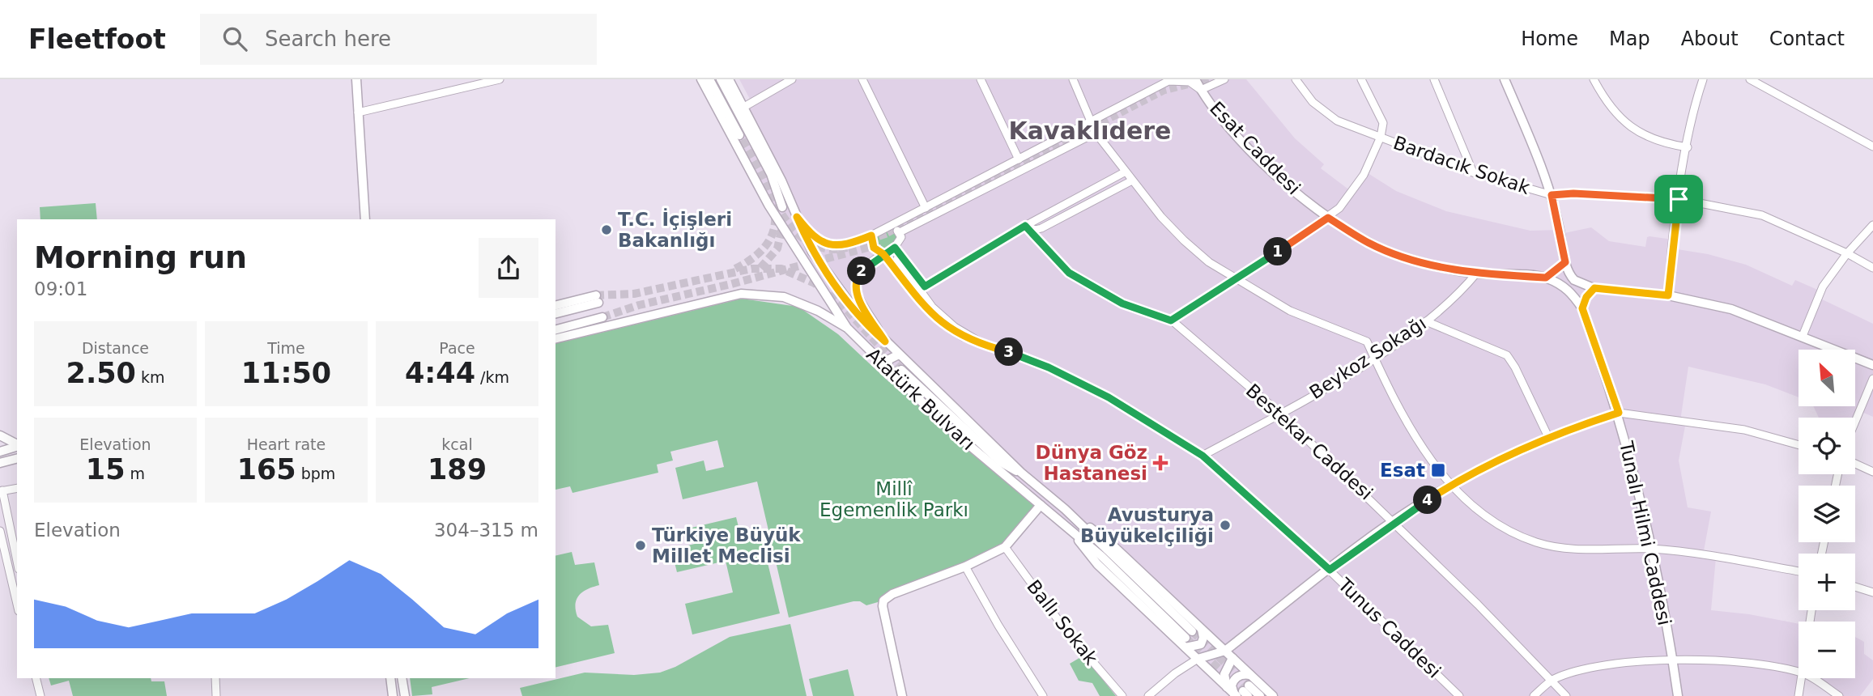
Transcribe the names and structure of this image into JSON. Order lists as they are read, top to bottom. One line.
{"streets":{"main road":["Esat Caddesi","Atatürk Bulvarı","Tunalı Hilmi Caddesi"],"street":["Bardacık Sokak","Beykoz Sokağı","Bestekar Caddesi","Ballı Sokak","Tunus Caddesi"]},"crossings":[["Esat Caddesi","Beykoz Sokağı"],["Esat Caddesi","Tunus Caddesi"],["Beykoz Sokağı","Bestekar Caddesi"],["Beykoz Sokağı","Tunus Caddesi"]],"districts":["Kavaklıdere"],"parks":["Millî Egemenlik Parkı"],"places":{"other":["T.C. İçişleri Bakanlığı","Avusturya Büyükelçiliği","Türkiye Büyük Millet Meclisi"],"health":["Dünya Göz Hastanesi"],"transit":["Esat"]},"north":"top left","page":{"header":"Fleetfoot","search":"Search here","nav":["Home","Map","About","Contact"],"heading":["Morning run","09:01"],"pins":["1","2","3","4"],"stats":[["Distance","2.50 km"],["Time","11:50"],["Pace","4:44 /km"],["Elevation","15 m"],["Heart rate","165 bpm"],["kcal","189"]],"map_buttons":["+","−"],"chart":["Elevation","304–315 m"]}}
